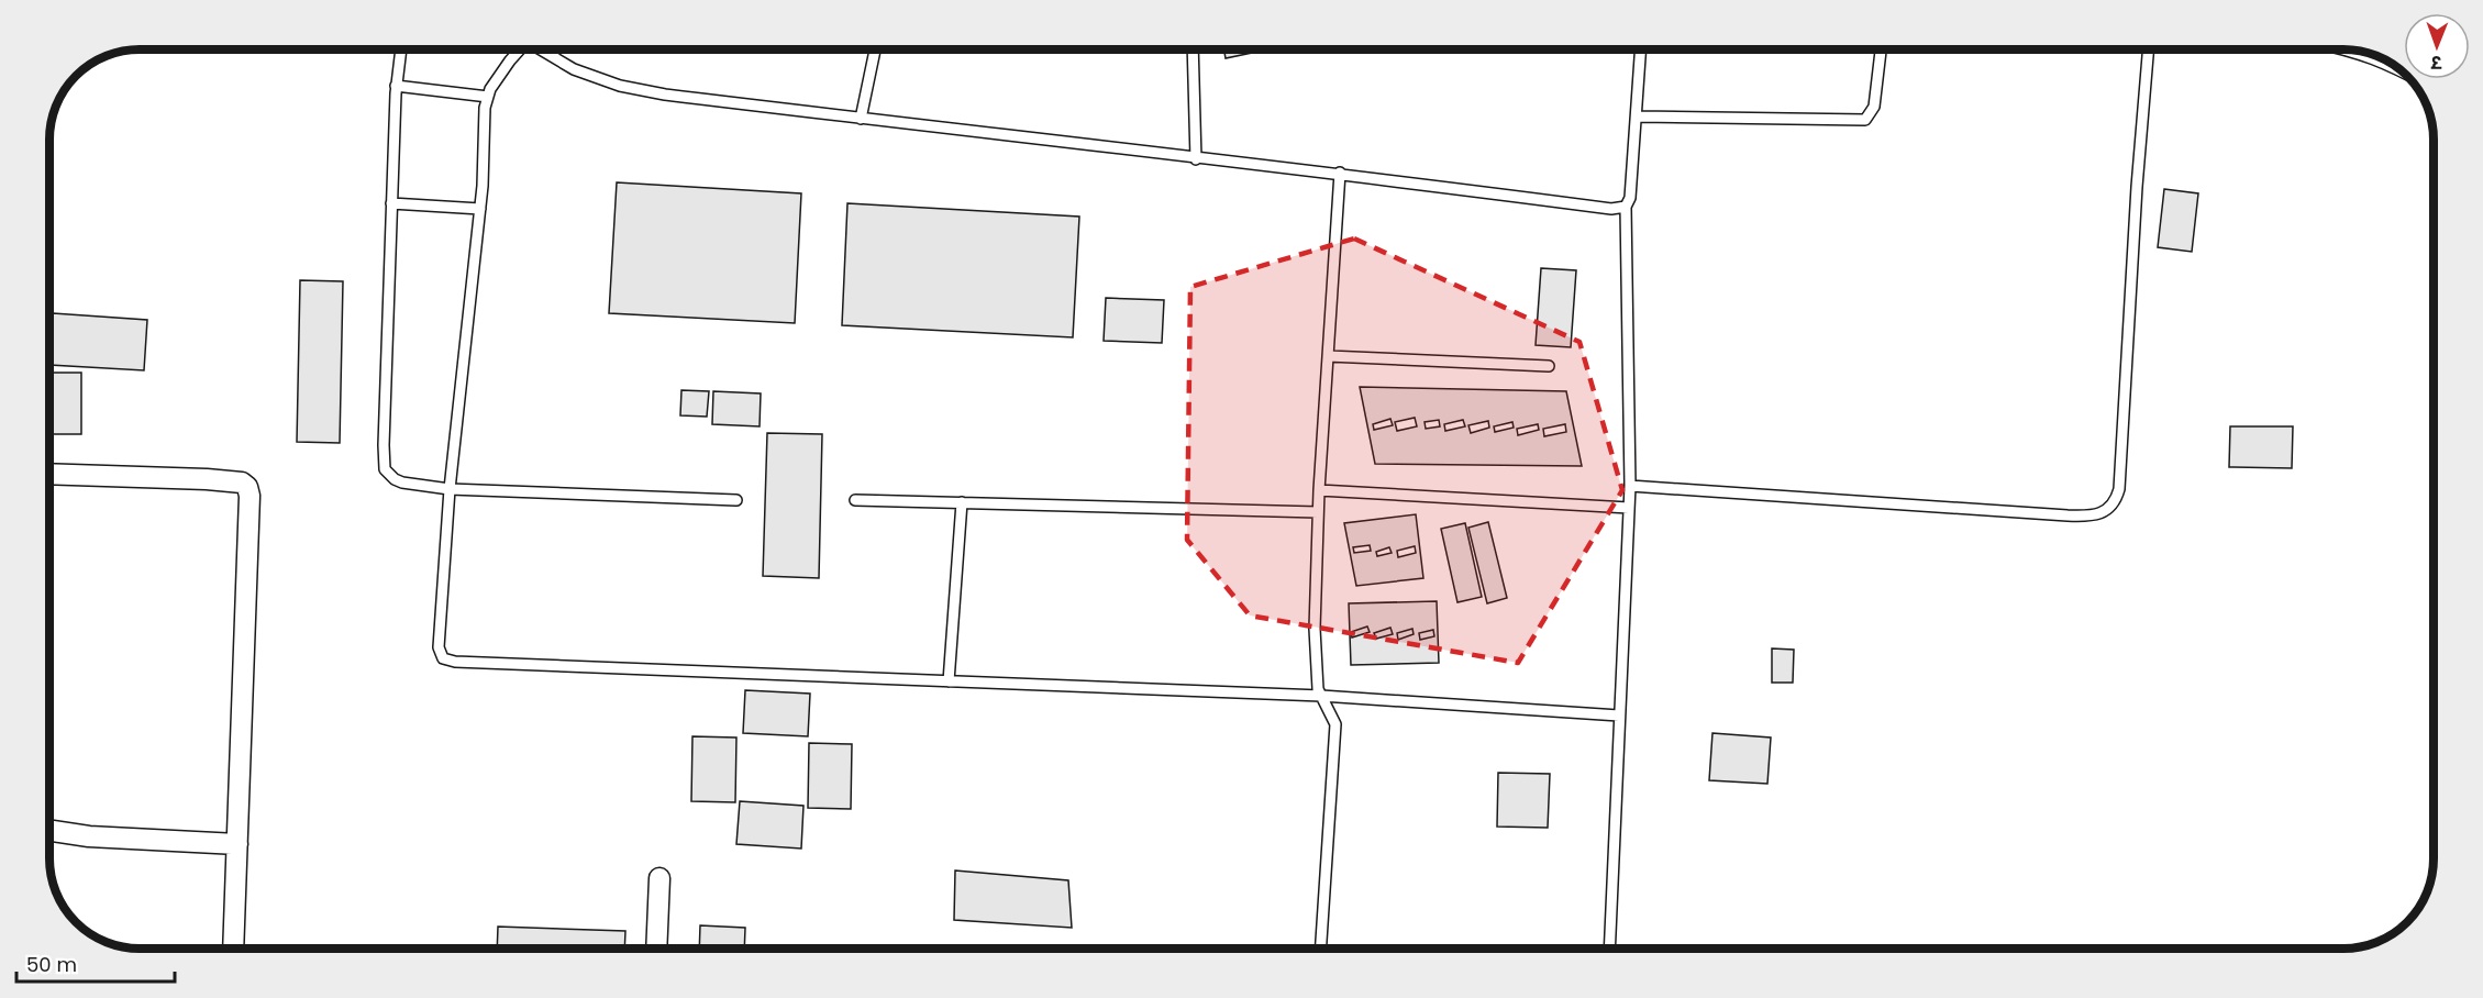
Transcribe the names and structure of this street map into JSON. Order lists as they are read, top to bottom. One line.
{"scale_bar":"50 m","north":"bottom"}
